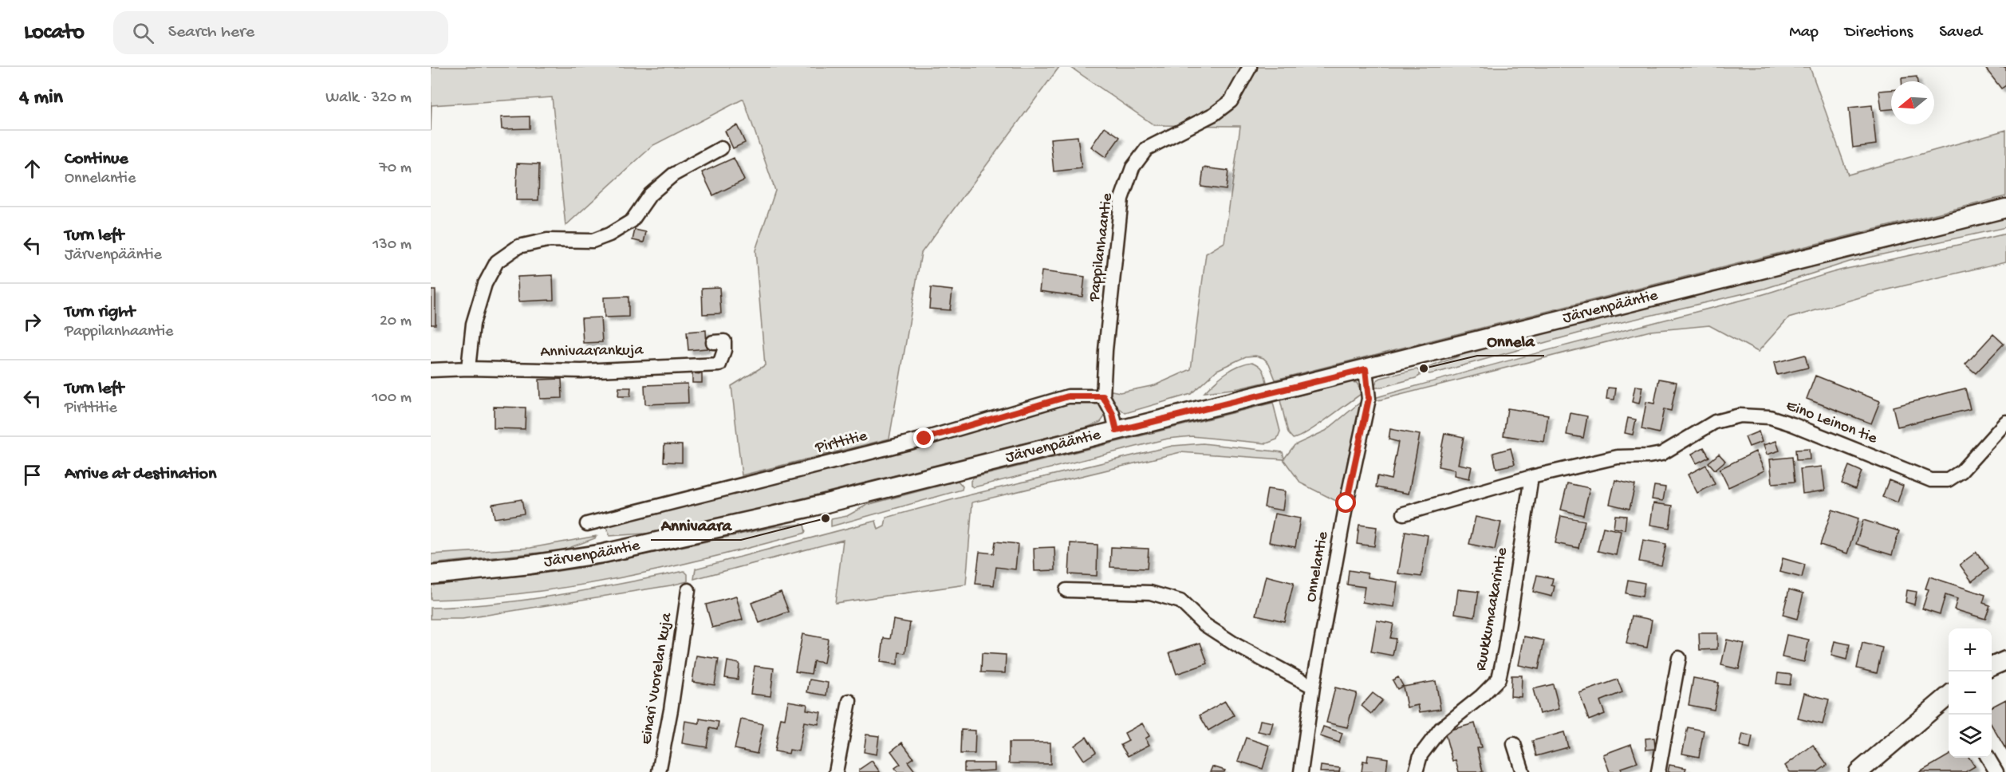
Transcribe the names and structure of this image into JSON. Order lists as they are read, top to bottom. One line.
{"streets":{"main road":["Järvenpääntie"],"street":["Pappilanhaantie","Annivaarankuja","Eino Leinon tie","Pirttitie","Onnelantie","Ruukkumaakarintie","Einari Vuorelan kuja"]},"crossings":[["Pappilanhaantie","Järvenpääntie"],["Pappilanhaantie","Pirttitie"],["Järvenpääntie","Onnelantie"],["Eino Leinon tie","Ruukkumaakarintie"]],"places":["Onnela","Annivaara"],"north":"left","page":{"header":"Locato","search":"Search here","nav":["Map","Directions","Saved"],"heading":["4 min","Walk · 320 m"],"list":[["Continue","Onnelantie","70 m"],["Turn left","Järvenpääntie","130 m"],["Turn right","Pappilanhaantie","20 m"],["Turn left","Pirttitie","100 m"],"Arrive at destination"],"map_buttons":["+","−"]}}
